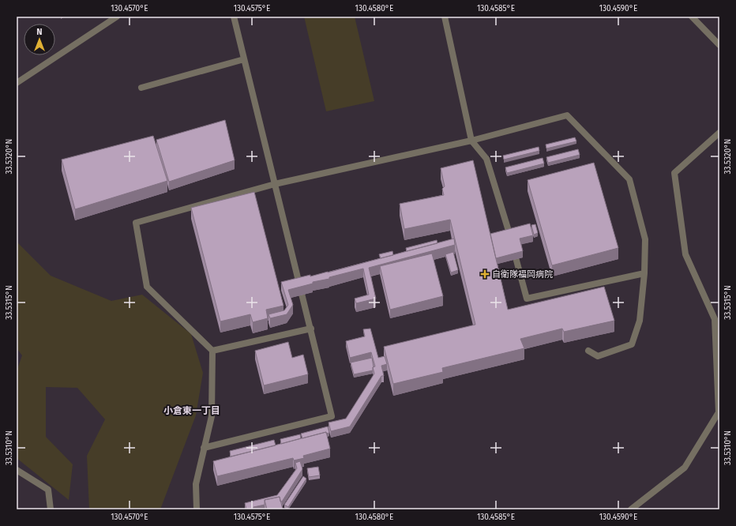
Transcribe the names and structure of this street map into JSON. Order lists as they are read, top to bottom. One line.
{"districts":["小倉東一丁目"],"places":{"health":["自衛隊福岡病院"]},"north":"top","coordinates":["130.4570°E","130.4575°E","130.4580°E","130.4585°E","130.4590°E","33.5320°N","33.5315°N","33.5310°N"]}
